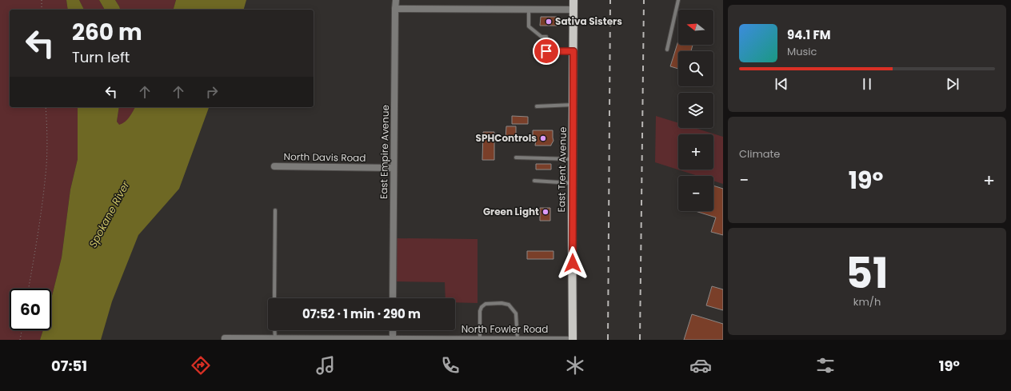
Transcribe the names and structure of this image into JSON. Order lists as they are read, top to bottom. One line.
{"streets":{"main road":["East Trent Avenue"],"street":["East Empire Avenue","North Davis Road","North Fowler Road"]},"crossings":[["East Empire Avenue","North Davis Road"],["East Trent Avenue","North Fowler Road"]],"water":["Spokane River"],"places":["Sativa Sisters","SPHControls","Green Light"],"north":"left","page":{"map_buttons":["+","−"],"turn":["260 m","Turn left"],"song":["94.1 FM","Music"],"tile":["Climate",["51","km/h"]],"heat":["−","19°","+"],"limit":"60","trip":"07:52 · 1 min · 290 m","tabs":["07:51","19°"]}}
